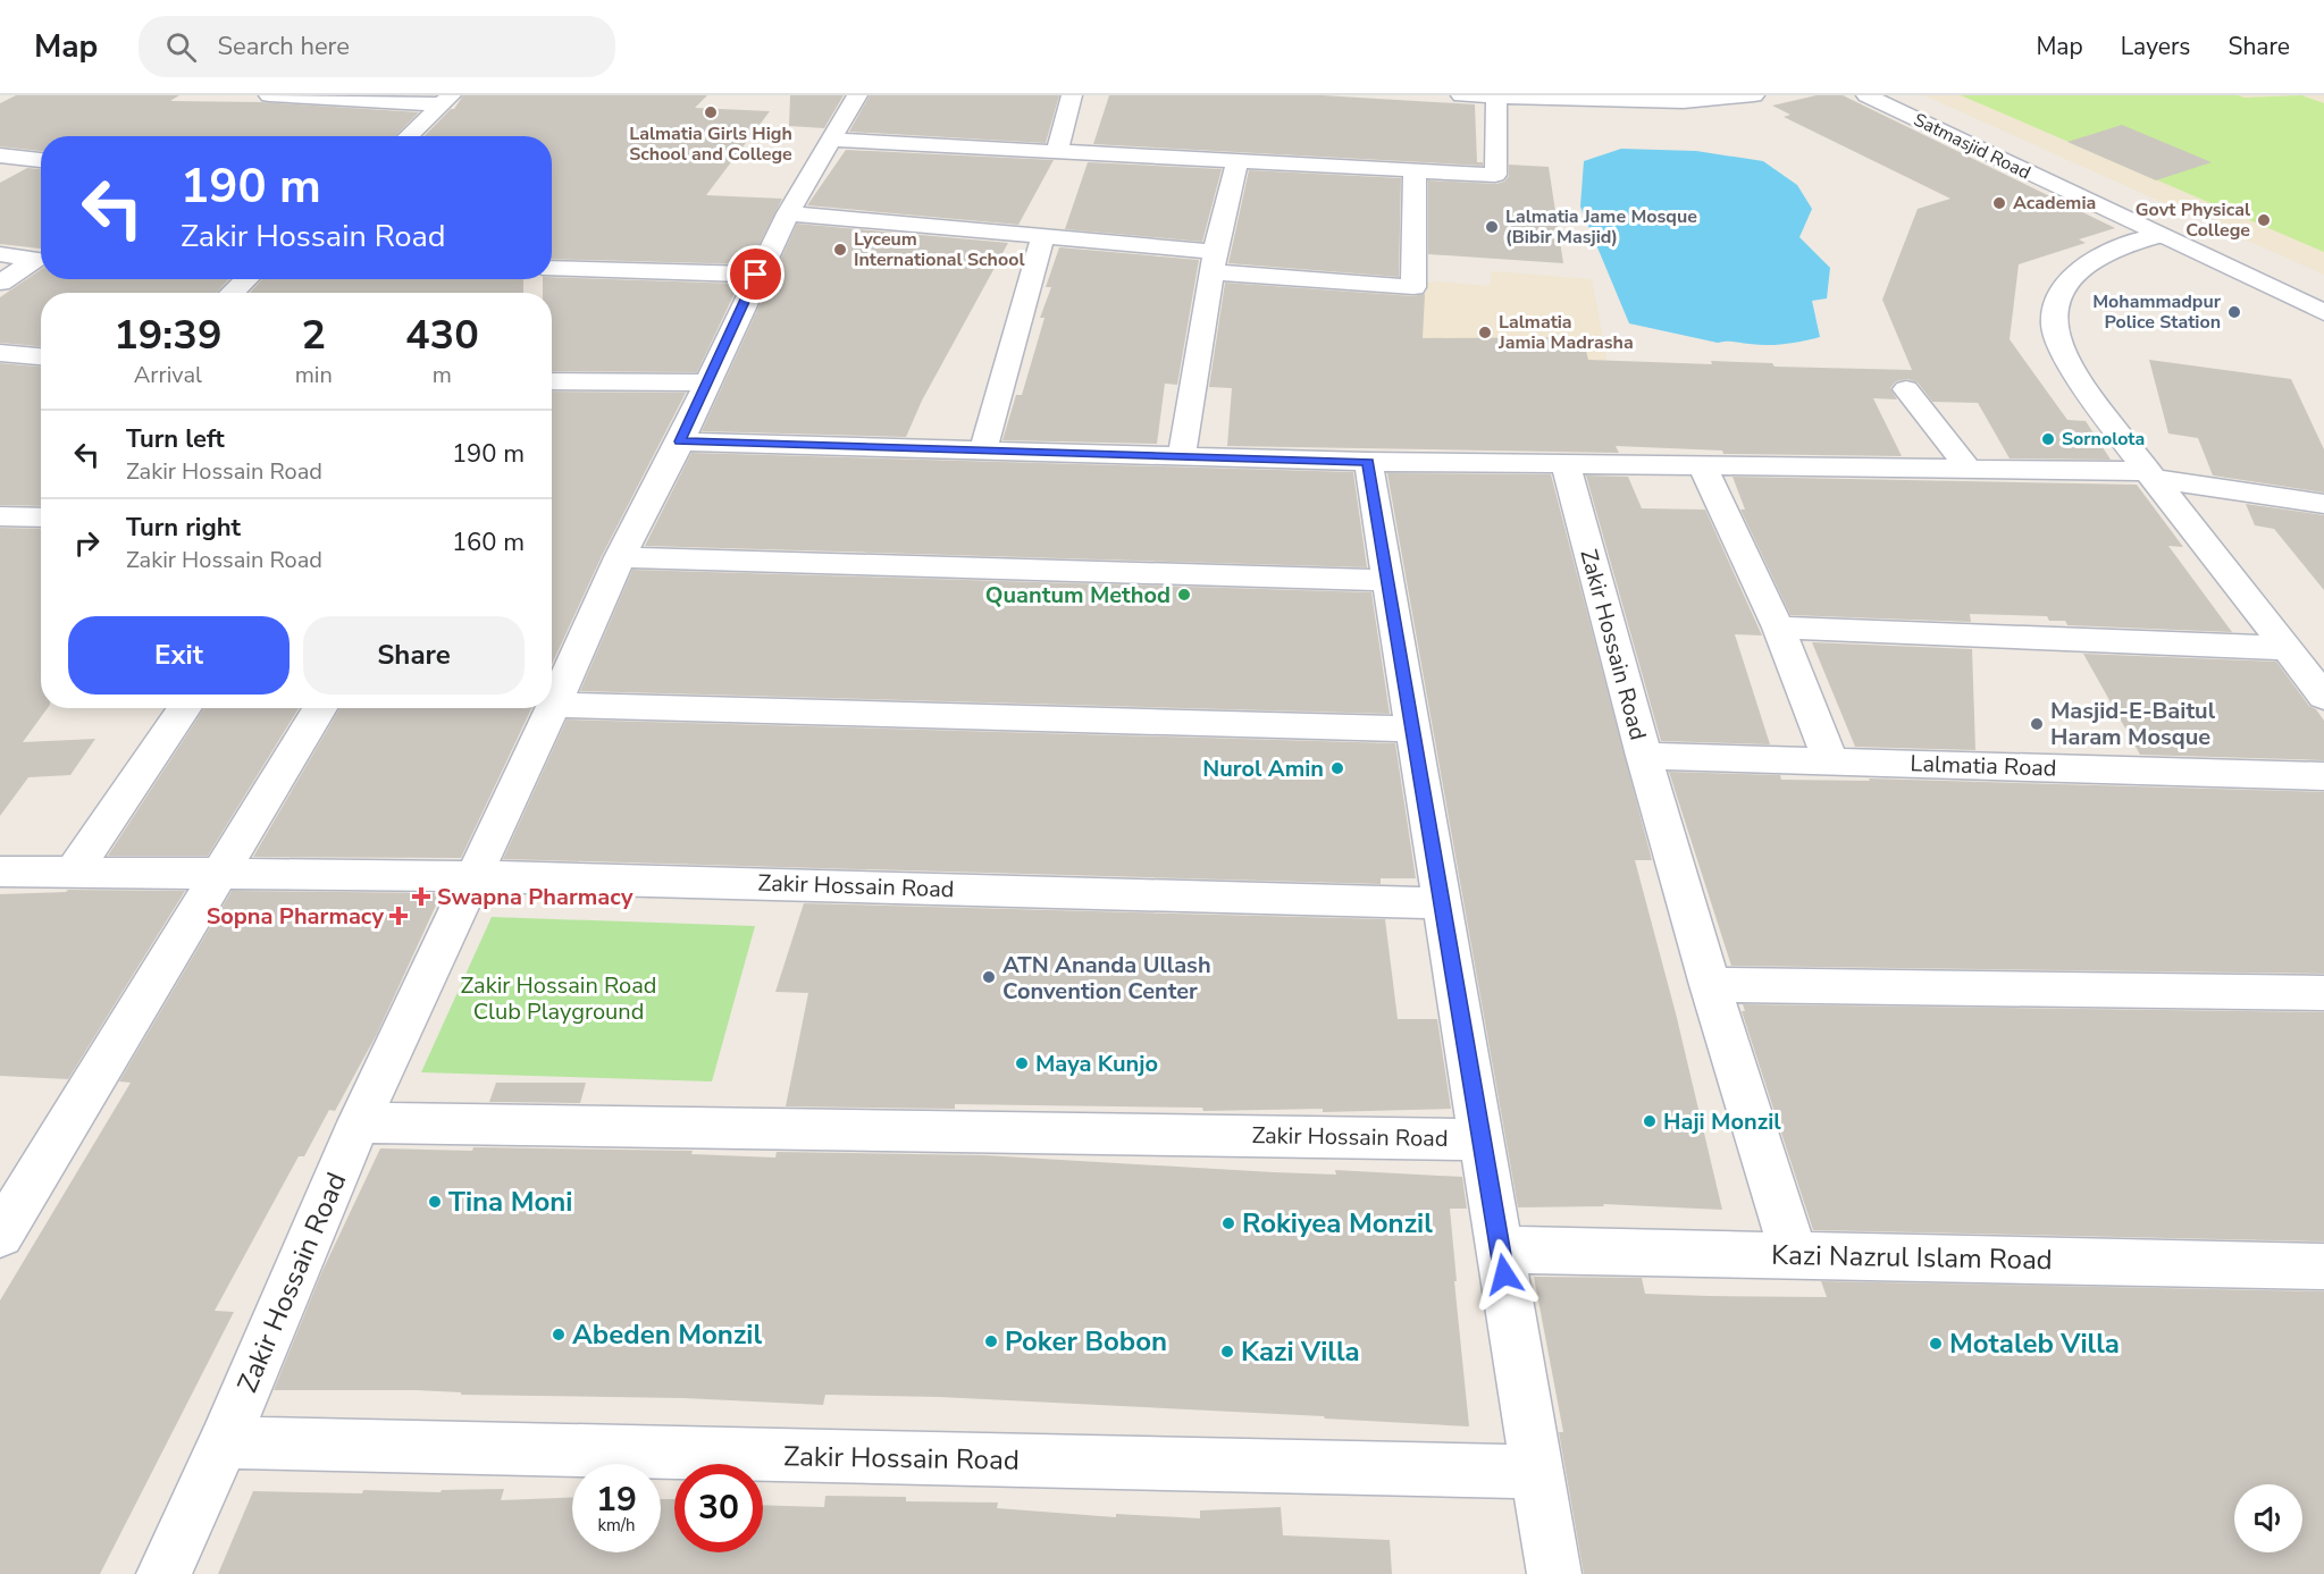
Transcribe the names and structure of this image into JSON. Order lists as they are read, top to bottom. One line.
{"streets":{"street":["Satmasjid Road","Zakir Hossain Road","Lalmatia Road","Kazi Nazrul Islam Road"]},"crossings":[["Zakir Hossain Road","Lalmatia Road"],["Zakir Hossain Road","Kazi Nazrul Islam Road"]],"parks":["Zakir Hossain Road Club Playground"],"places":{"other":["Lalmatia Girls High School and College","Academia","Govt Physical College","Lalmatia Jame Mosque (Bibir Masjid)","Lyceum International School","Mohammadpur Police Station","Lalmatia Jamia Madrasha","Sornolota","Quantum Method","Masjid-E-Baitul Haram Mosque","Nurol Amin","ATN Ananda Ullash Convention Center","Maya Kunjo","Haji Monzil","Tina Moni","Rokiyea Monzil","Abeden Monzil","Poker Bobon","Motaleb Villa","Kazi Villa"],"health":["Swapna Pharmacy","Sopna Pharmacy"]},"page":{"header":"Map","search":"Search here","nav":["Map","Layers","Share"],"turn":["190 m","Zakir Hossain Road"],"eta":["19:39","Arrival","2","min","430","m"],"list":[{"name":"Turn left","note":"Zakir Hossain Road","value":"190 m"},{"name":"Turn right","note":"Zakir Hossain Road","value":"160 m"}],"buttons":["Exit","Share"],"speed":"19 km/h","limit":"30"}}
